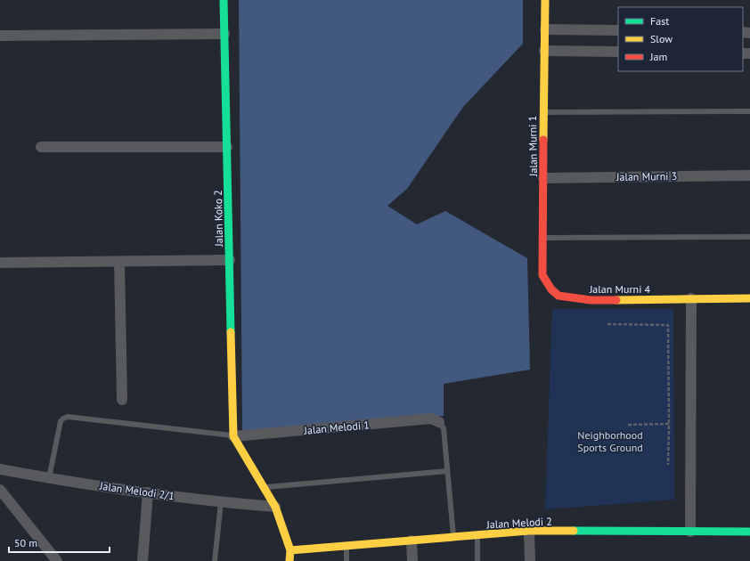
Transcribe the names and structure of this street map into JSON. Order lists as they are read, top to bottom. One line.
{"streets":{"street":["Jalan Murni 1","Jalan Murni 3","Jalan Koko 2","Jalan Murni 4","Jalan Melodi 1","Jalan Melodi 2/1","Jalan Melodi 2"]},"crossings":[["Jalan Murni 1","Jalan Murni 3"],["Jalan Murni 1","Jalan Murni 4"],["Jalan Koko 2","Jalan Melodi 1"]],"parks":["Neighborhood Sports Ground"],"legend":["Fast","Slow","Jam"],"scale_bar":"50 m"}
